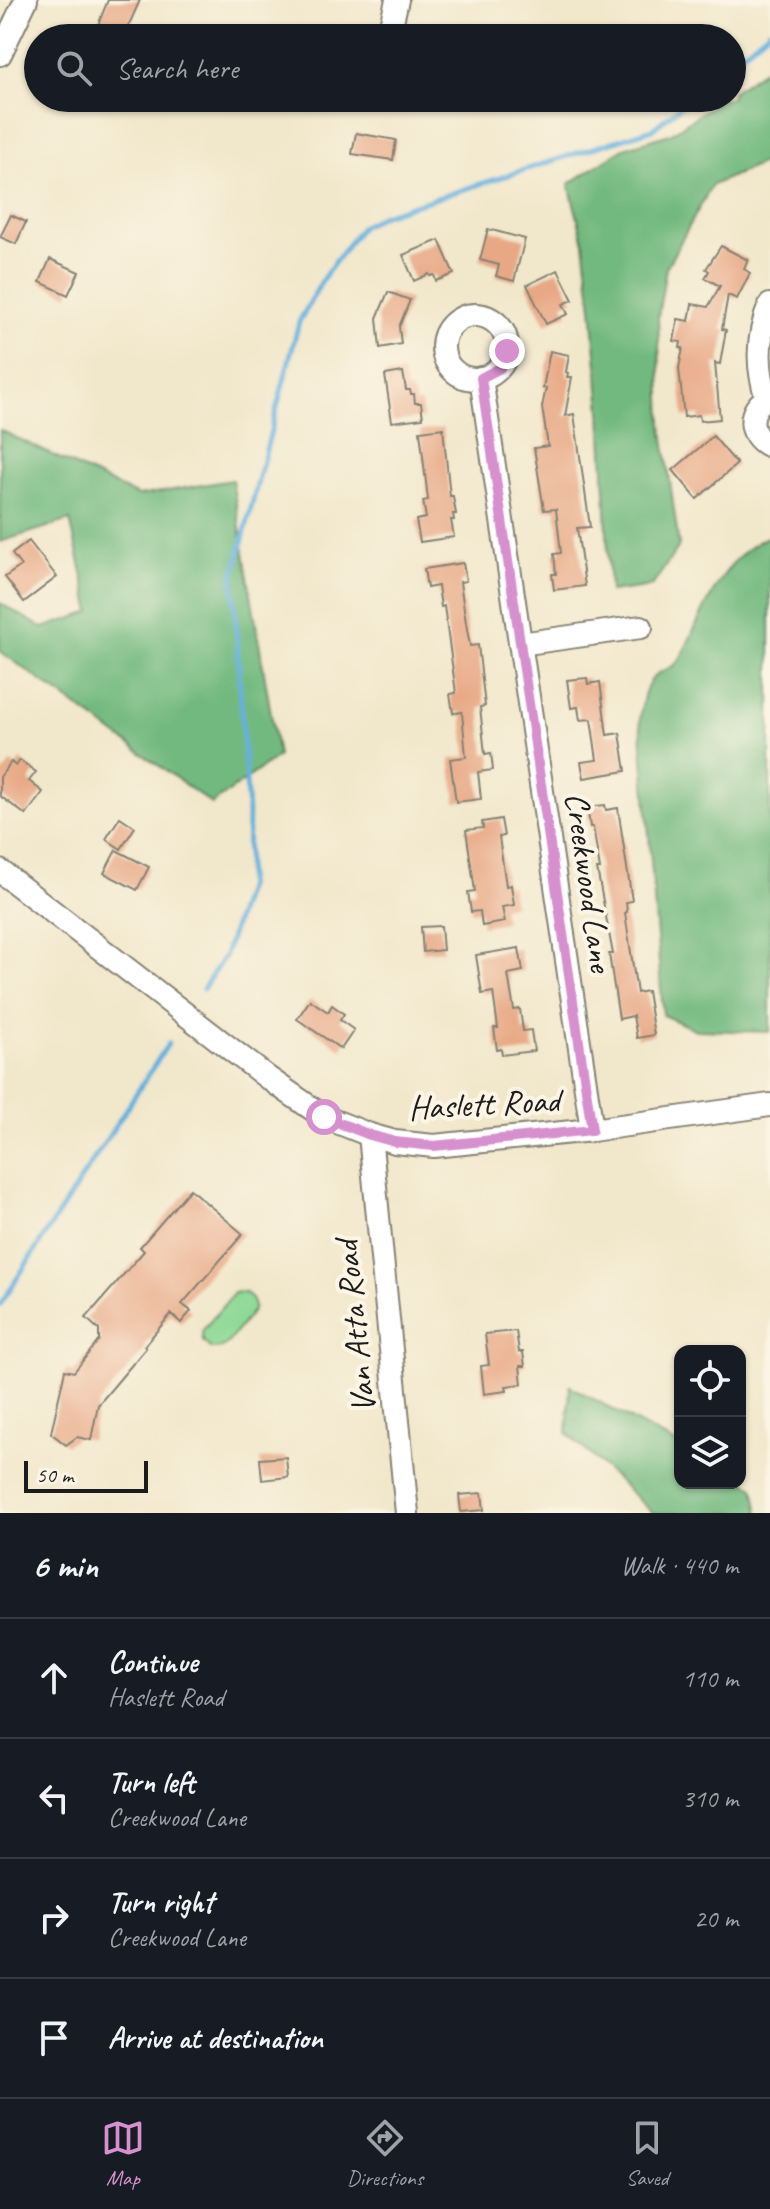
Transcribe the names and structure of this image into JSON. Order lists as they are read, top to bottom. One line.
{"streets":{"street":["Creekwood Lane","Haslett Road","Van Atta Road"]},"crossings":[["Creekwood Lane","Haslett Road"],["Haslett Road","Van Atta Road"]],"scale_bar":"50 m","page":{"search":"Search here","scale":"50 m","heading":["6 min","Walk · 440 m"],"list":[["Continue","Haslett Road","110 m"],["Turn left","Creekwood Lane","310 m"],["Turn right","Creekwood Lane","20 m"],"Arrive at destination"],"nav":["Map","Directions","Saved"]}}
